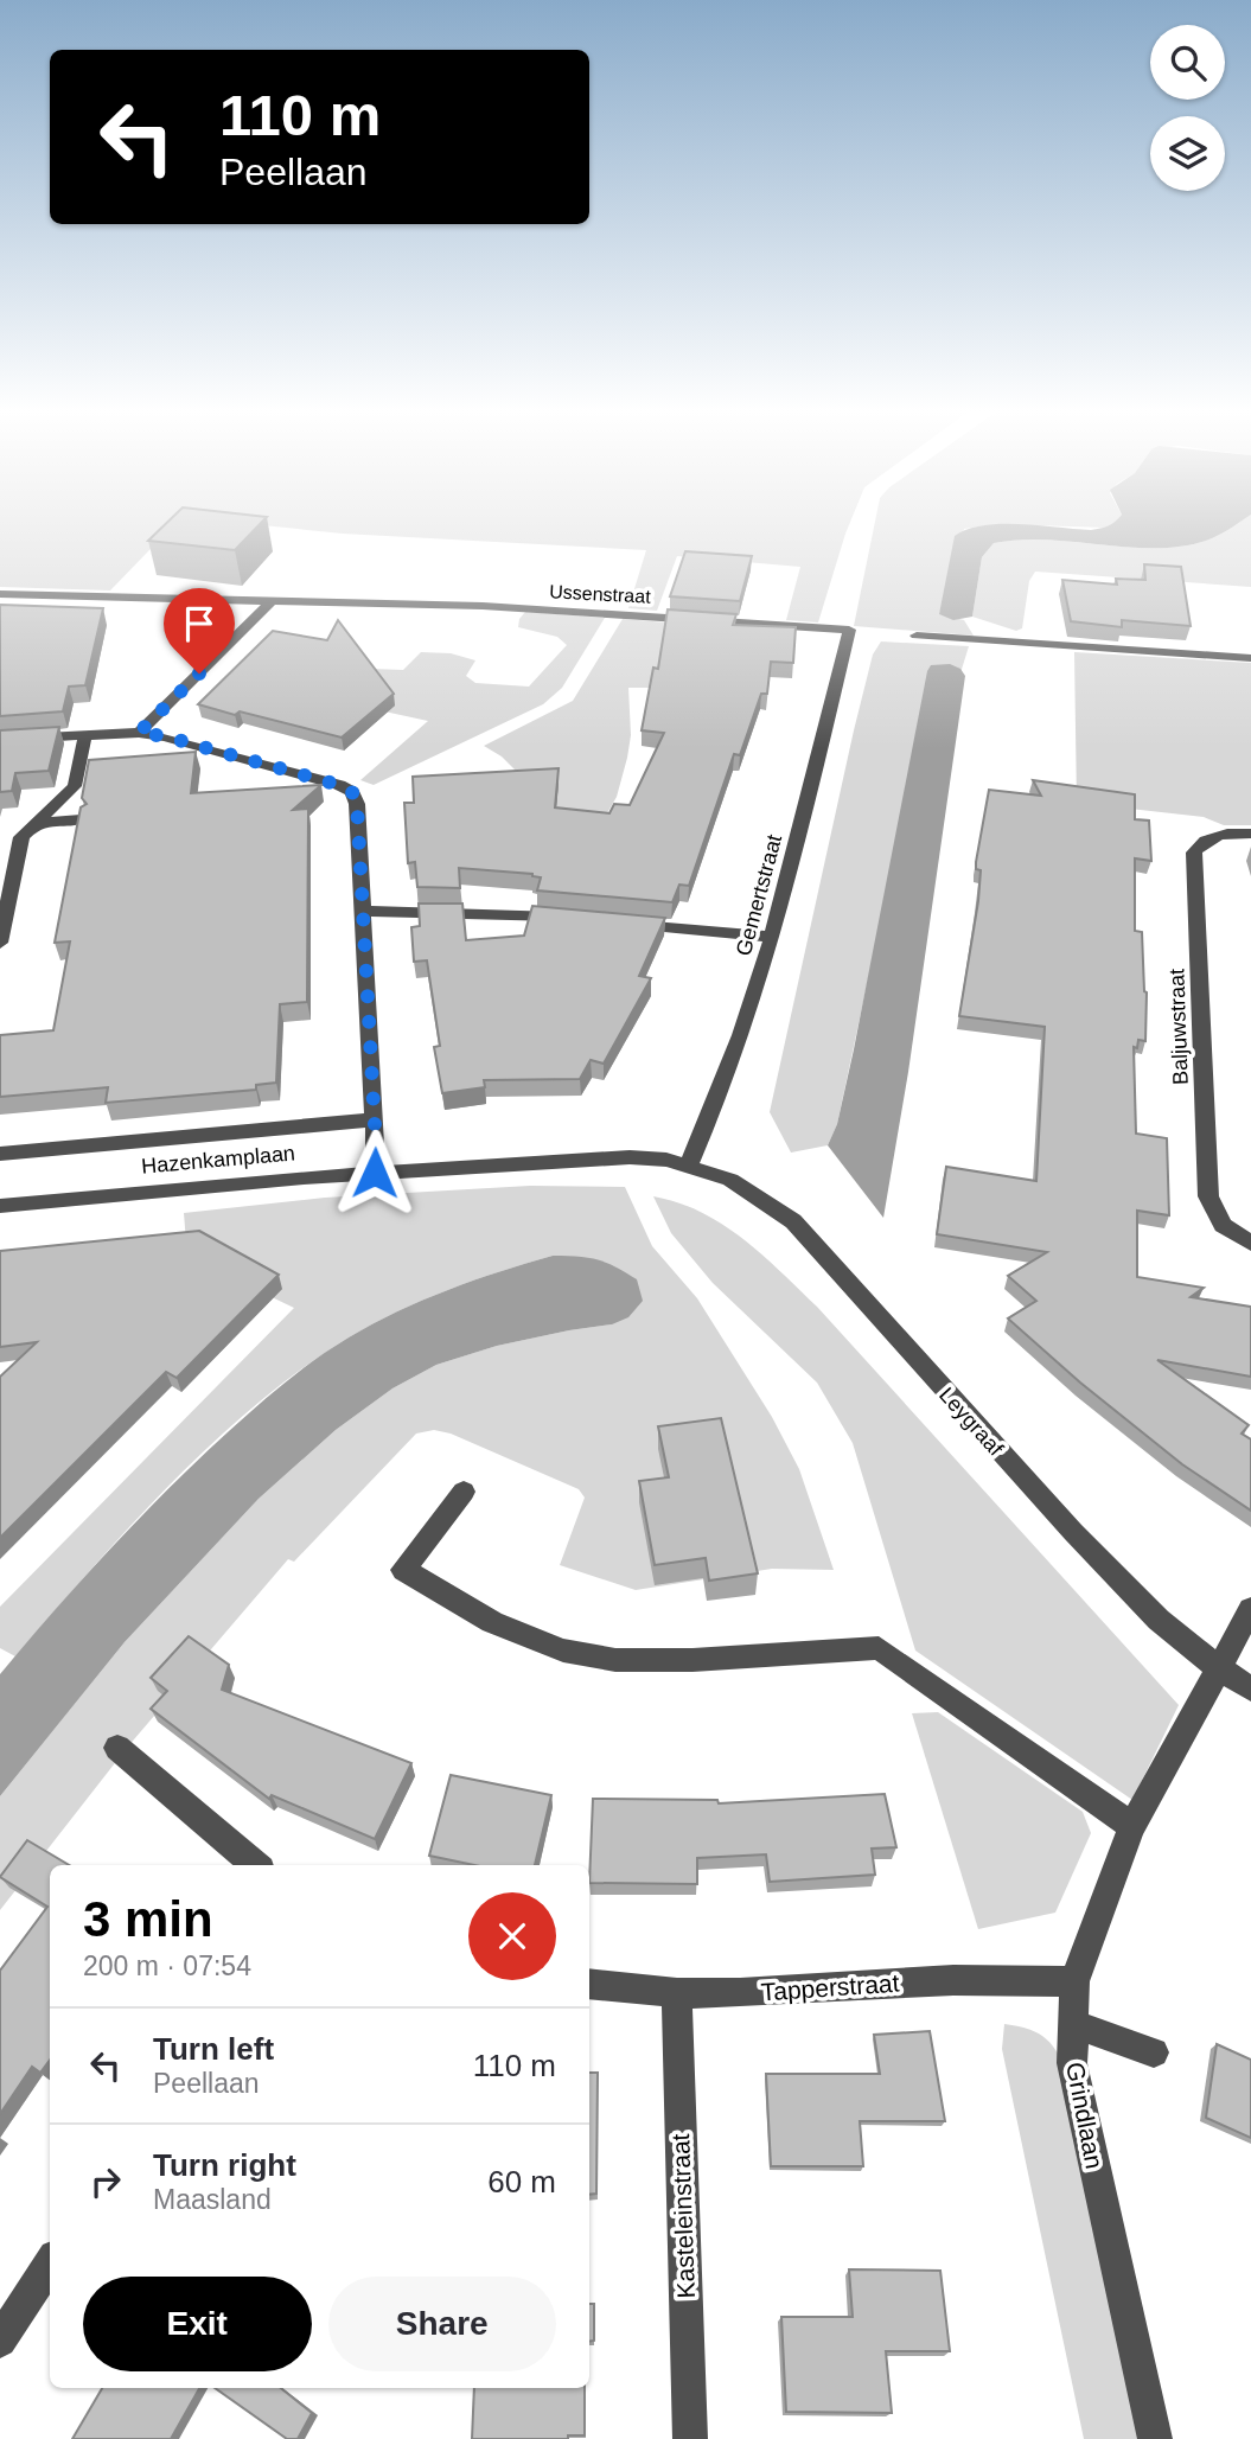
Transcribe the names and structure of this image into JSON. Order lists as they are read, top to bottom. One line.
{"streets":{"street":["Ussenstraat","Gemertstraat","Baljuwstraat","Hazenkamplaan","Leygraaf","Tapperstraat","Grindlaan","Kasteleinstraat"]},"crossings":[["Ussenstraat","Gemertstraat"],["Gemertstraat","Hazenkamplaan"],["Gemertstraat","Leygraaf"],["Hazenkamplaan","Leygraaf"],["Leygraaf","Grindlaan"],["Tapperstraat","Grindlaan"],["Tapperstraat","Kasteleinstraat"]],"page":{"turn":["110 m","Peellaan"],"heading":["3 min","200 m · 07:54"],"list":[{"name":"Turn left","note":"Peellaan","value":"110 m"},{"name":"Turn right","note":"Maasland","value":"60 m"}],"buttons":["Exit","Share"]}}
